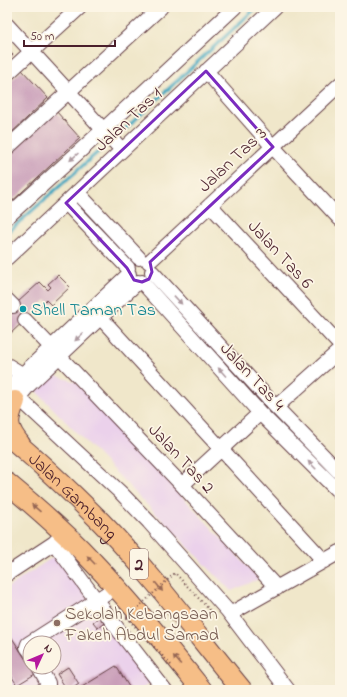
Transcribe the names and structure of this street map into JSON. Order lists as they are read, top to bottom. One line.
{"streets":{"highway":["Jalan Gambang","2"],"street":["Jalan Tas 1","Jalan Tas 3","Jalan Tas 6","Jalan Tas 4","Jalan Tas 2"]},"crossings":[["Jalan Tas 1","Jalan Tas 4"],["Jalan Tas 3","Jalan Tas 6"],["Jalan Tas 3","Jalan Tas 4"]],"places":["Shell Taman Tas","Sekolah Kebangsaan Fakeh Abdul Samad"],"scale_bar":"50 m","north":"top right"}
